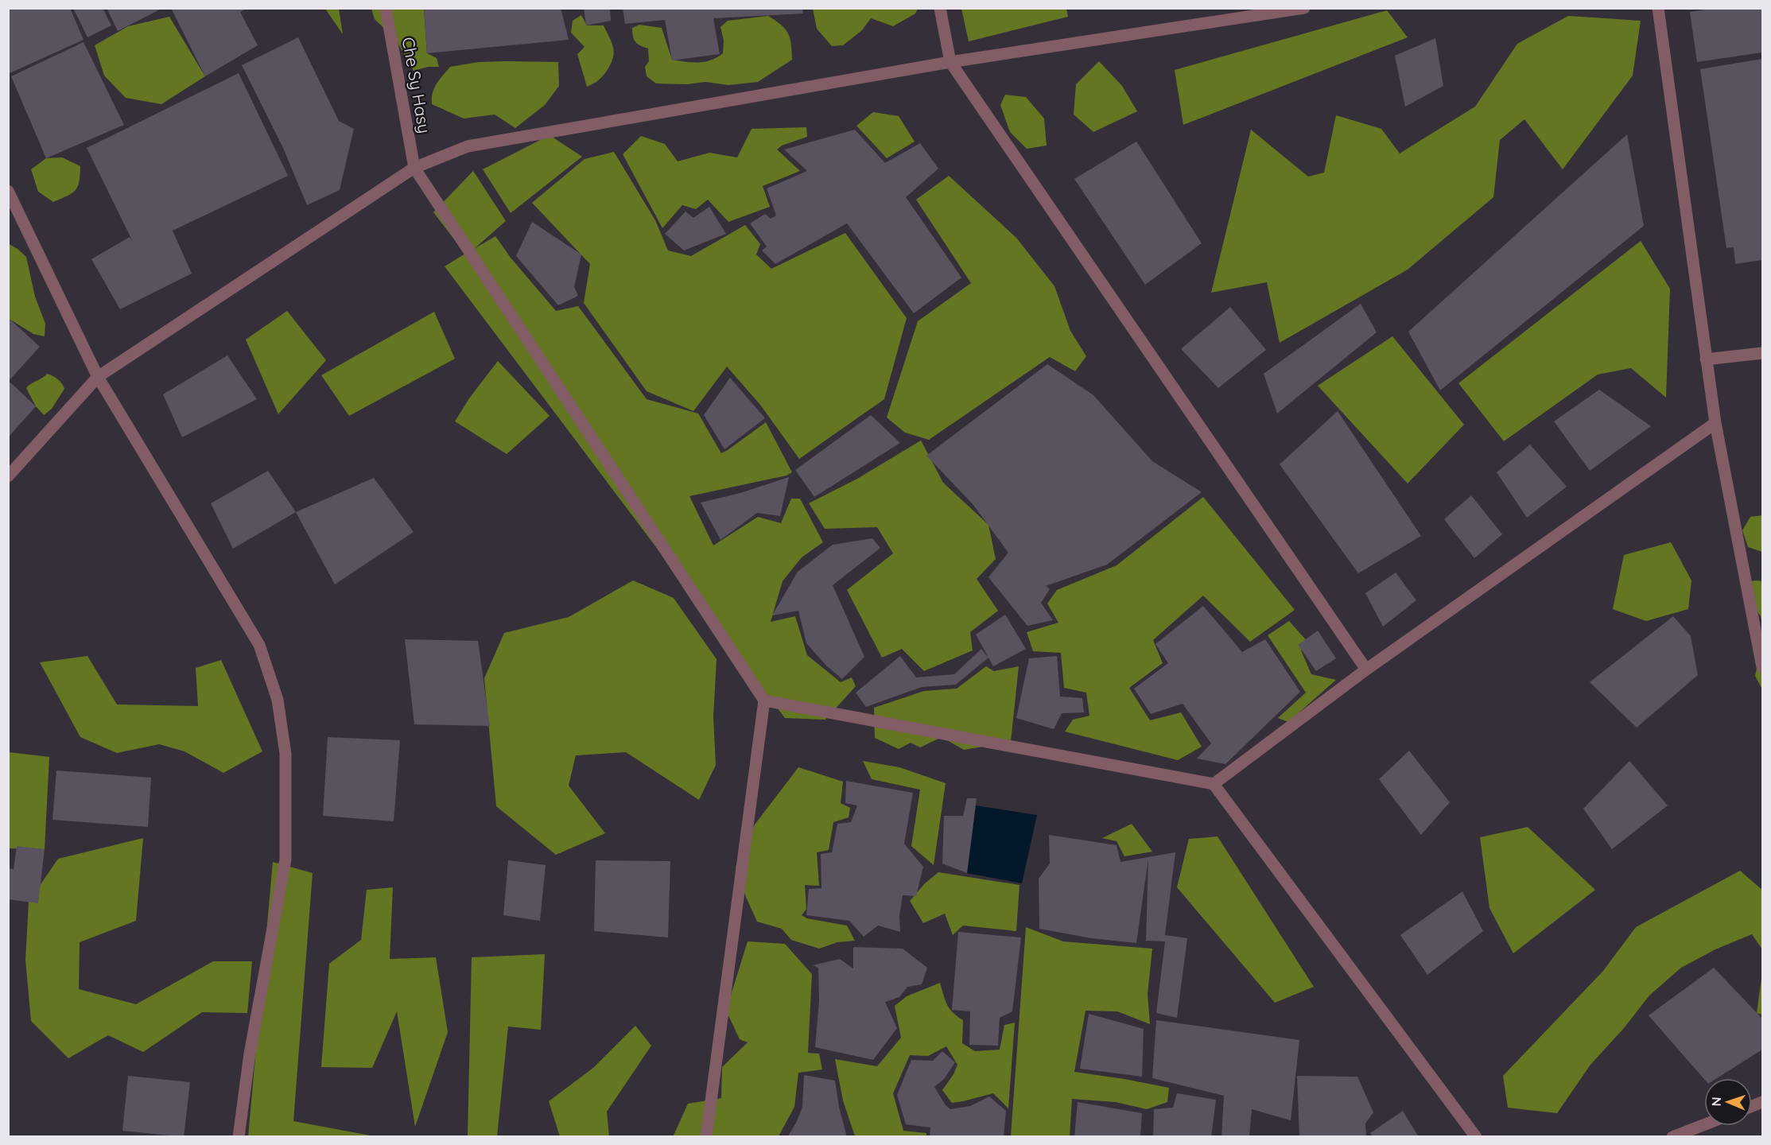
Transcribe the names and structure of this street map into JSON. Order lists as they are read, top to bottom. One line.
{"streets":{"street":["Che Sy Hasy"]},"north":"left"}
